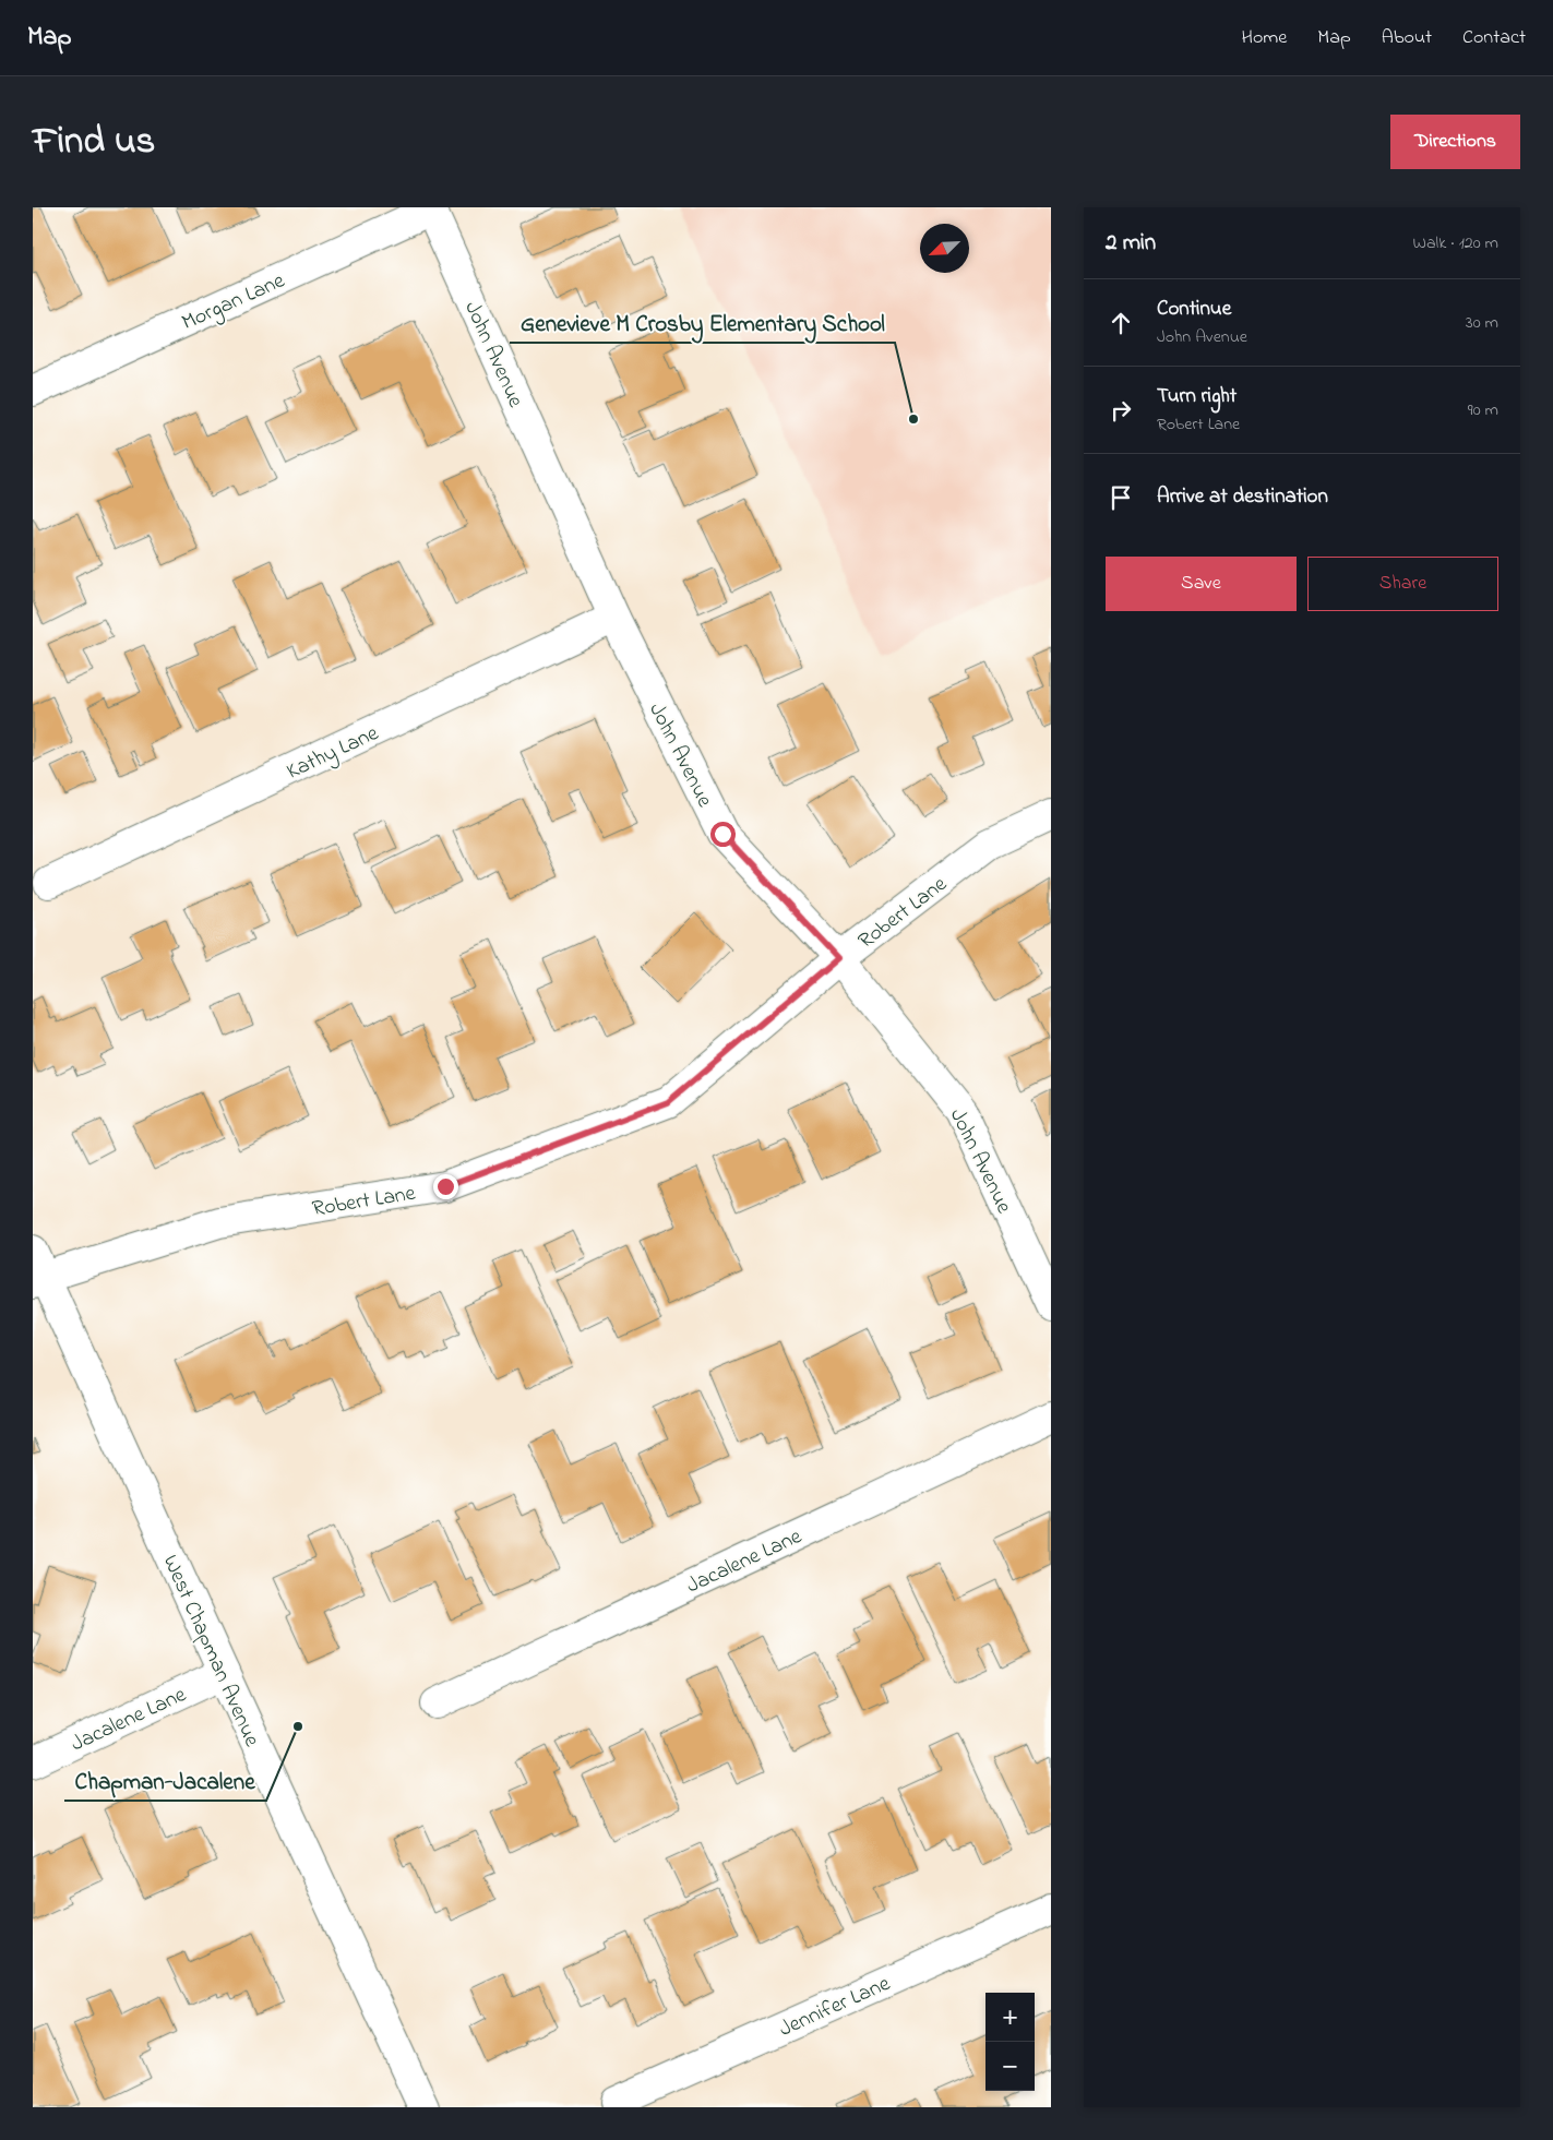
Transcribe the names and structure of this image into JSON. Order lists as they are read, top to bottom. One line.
{"streets":{"street":["Morgan Lane","John Avenue","Kathy Lane","Robert Lane","Jacalene Lane","West Chapman Avenue","Jennifer Lane"]},"crossings":[["Morgan Lane","John Avenue"],["John Avenue","Kathy Lane"],["John Avenue","Robert Lane"],["Robert Lane","West Chapman Avenue"],["Jacalene Lane","West Chapman Avenue"]],"places":["Genevieve M Crosby Elementary School","Chapman-Jacalene"],"north":"bottom left","page":{"header":"Map","nav":["Home","Map","About","Contact"],"title":"Find us","buttons":["Directions",["Save","Share"]],"heading":["2 min","Walk · 120 m"],"list":[["Continue","John Avenue","30 m"],["Turn right","Robert Lane","90 m"],"Arrive at destination"],"map_buttons":["+","−"]}}
